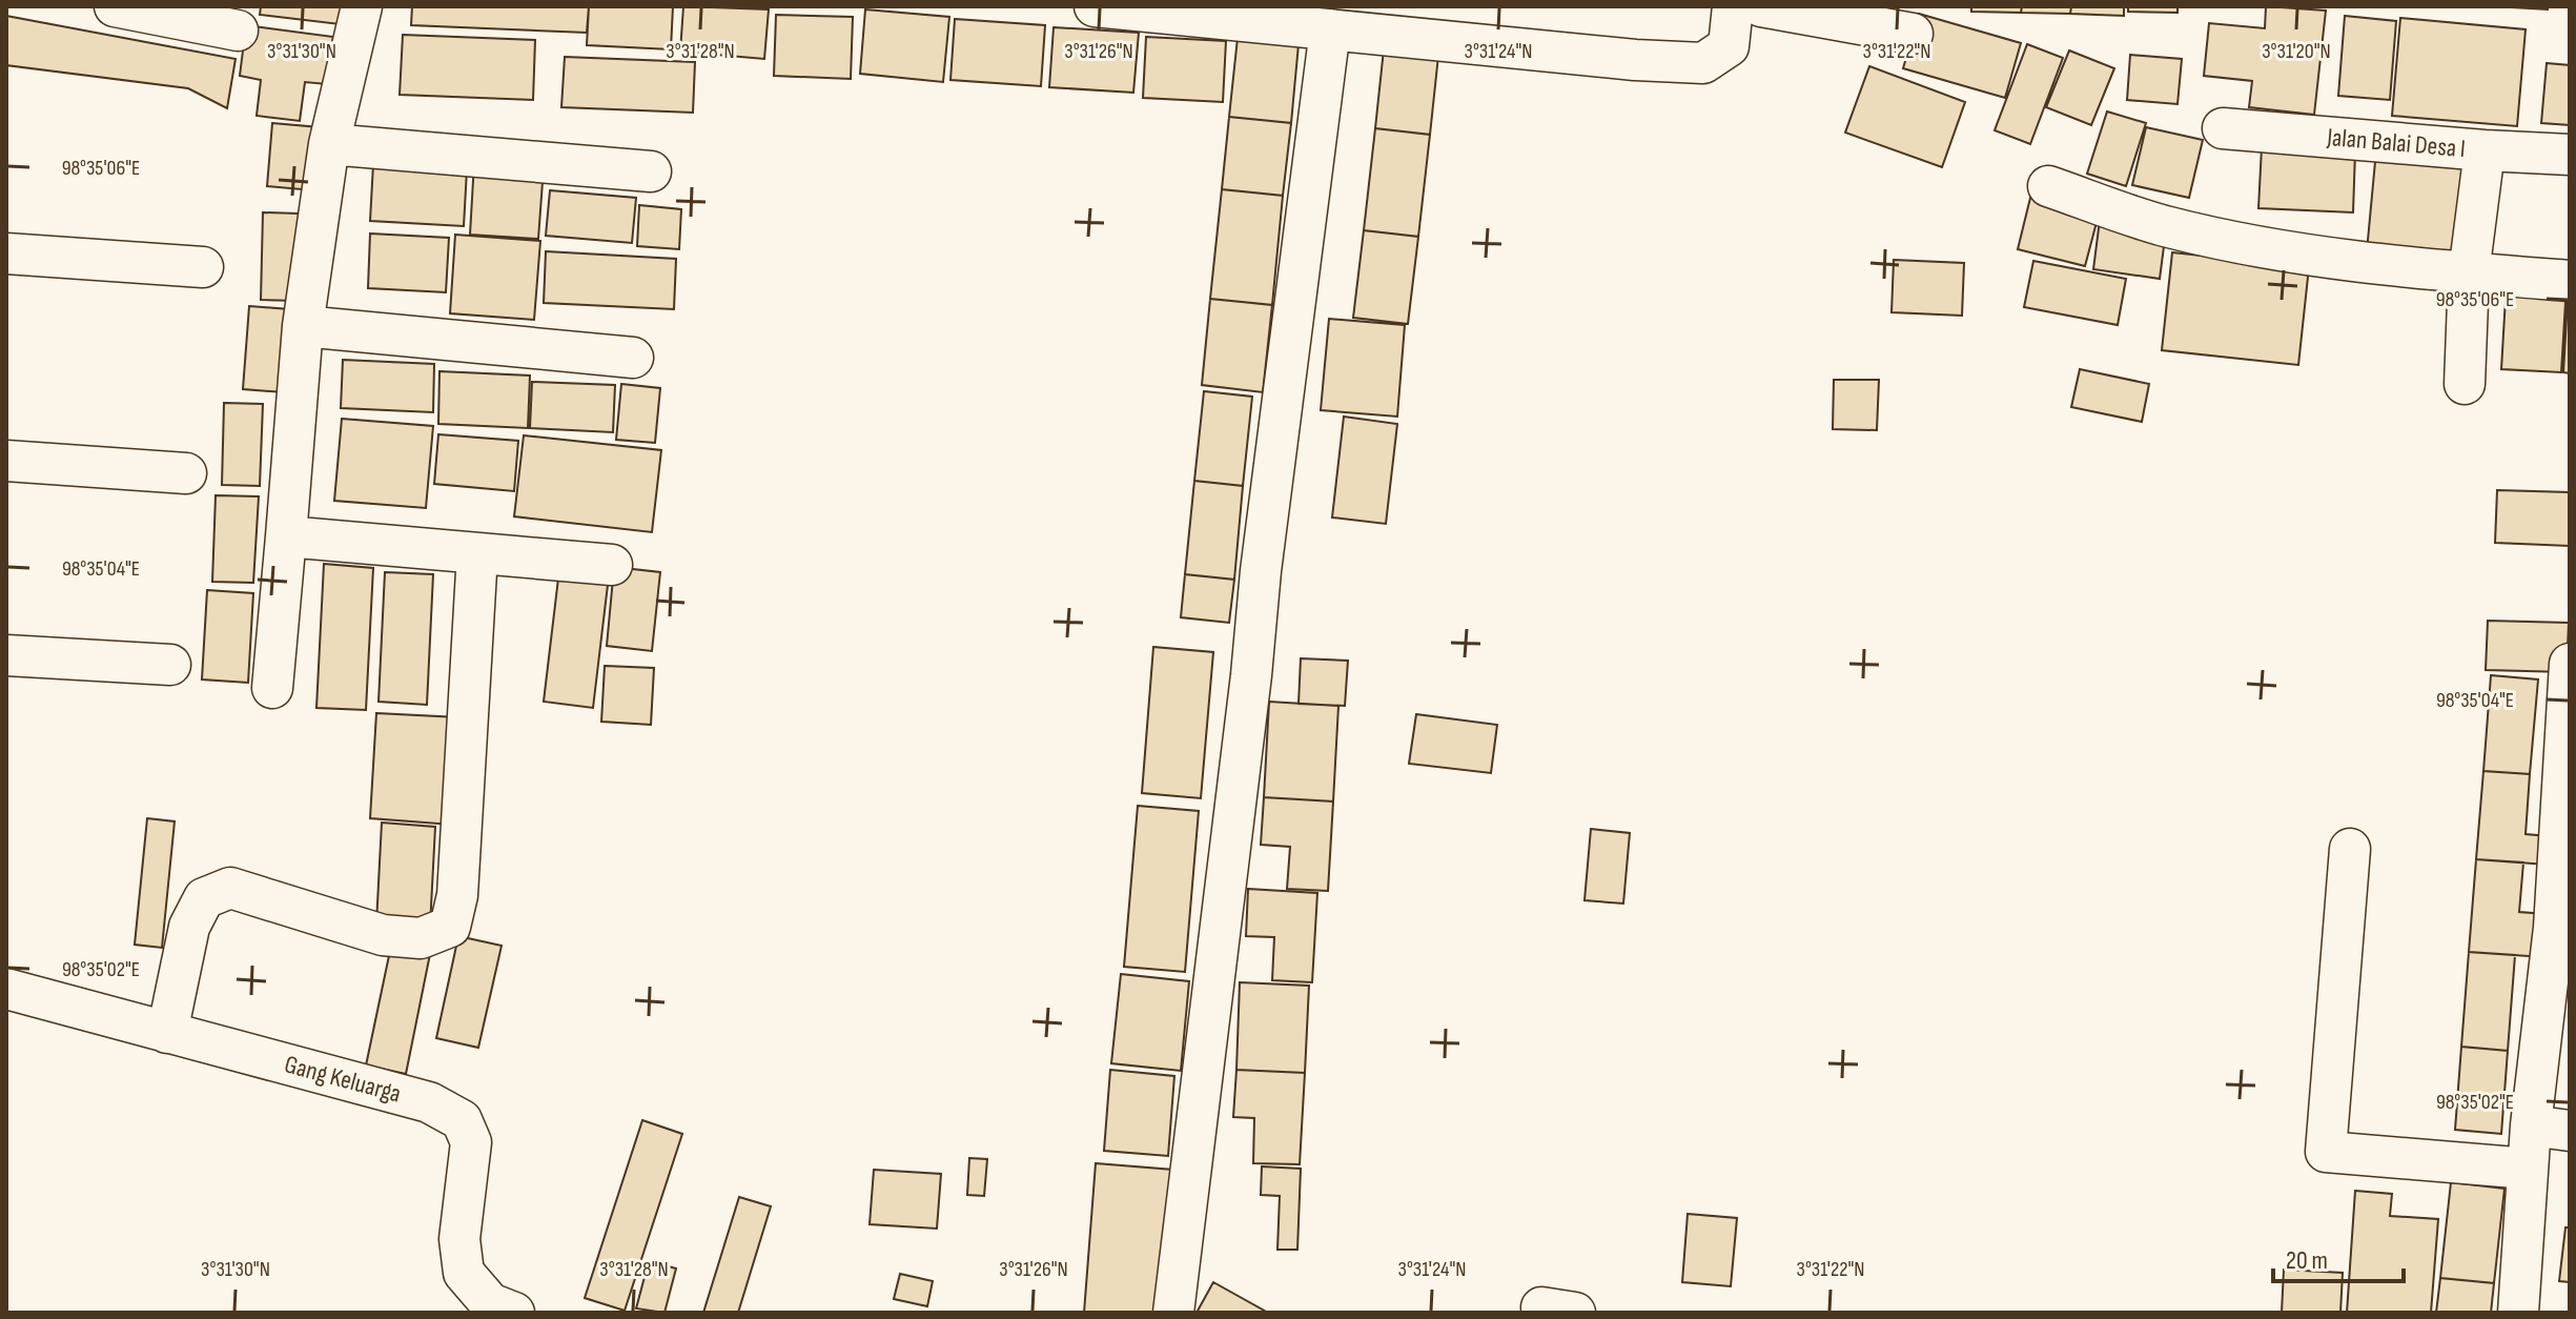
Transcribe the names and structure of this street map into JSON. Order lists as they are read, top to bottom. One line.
{"streets":{"street":["Jalan Balai Desa I","Gang Keluarga"]},"scale_bar":"20 m","coordinates":["3°31'30\"N","3°31'28\"N","3°31'26\"N","3°31'24\"N","3°31'22\"N","3°31'20\"N","98°35'06\"E","98°35'04\"E","98°35'02\"E"]}
